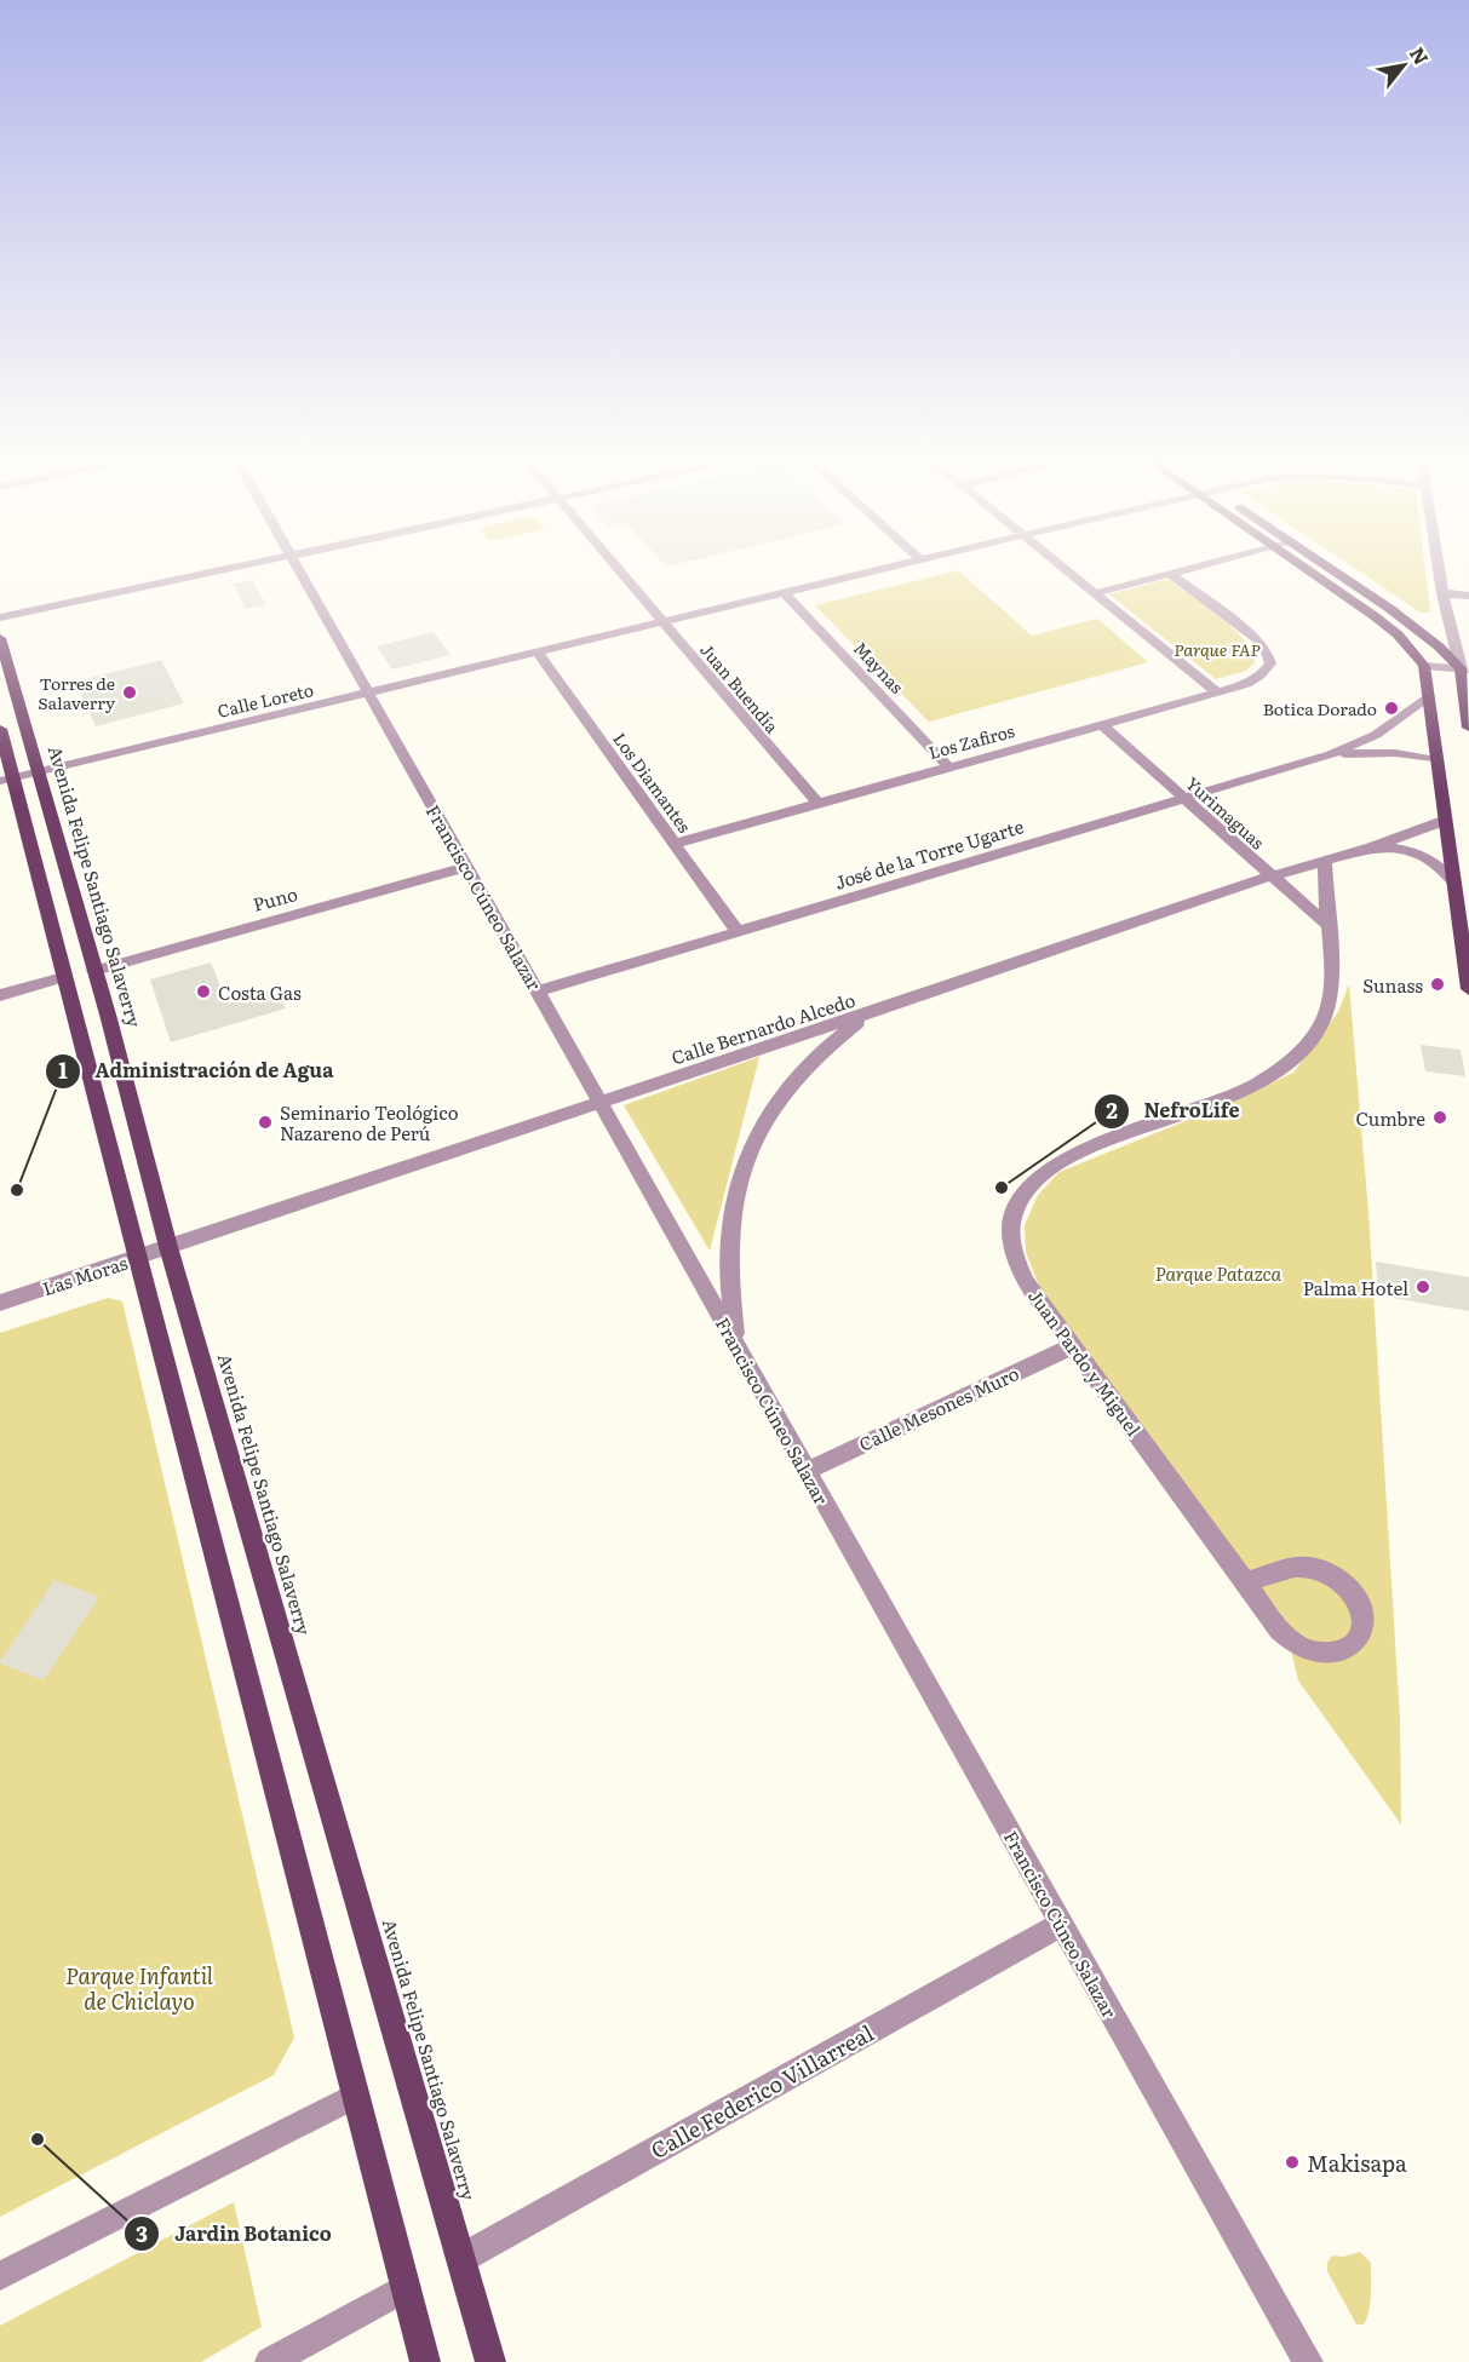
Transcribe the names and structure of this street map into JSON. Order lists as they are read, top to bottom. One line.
{"streets":{"main road":["Avenida Felipe Santiago Salaverry"],"street":["Maynas","Juan Buendía","Calle Loreto","Los Zafiros","Los Diamantes","Yurimaguas","José de la Torre Ugarte","Francisco Cúneo Salazar","Puno","Calle Bernardo Alcedo","Las Moras","Juan Pardo y Miguel","Calle Mesones Muro","Calle Federico Villarreal"]},"crossings":[["Maynas","Calle Loreto"],["Maynas","Los Zafiros"],["Juan Buendía","Calle Loreto"],["Juan Buendía","Los Zafiros"],["Calle Loreto","Los Diamantes"],["Calle Loreto","Avenida Felipe Santiago Salaverry"],["Calle Loreto","Francisco Cúneo Salazar"],["Los Zafiros","Los Diamantes"],["Los Zafiros","Yurimaguas"],["Los Diamantes","José de la Torre Ugarte"],["Yurimaguas","José de la Torre Ugarte"],["Yurimaguas","Calle Bernardo Alcedo"],["Yurimaguas","Juan Pardo y Miguel"],["José de la Torre Ugarte","Francisco Cúneo Salazar"],["Avenida Felipe Santiago Salaverry","Puno"],["Avenida Felipe Santiago Salaverry","Calle Bernardo Alcedo"],["Avenida Felipe Santiago Salaverry","Las Moras"],["Avenida Felipe Santiago Salaverry","Calle Federico Villarreal"],["Francisco Cúneo Salazar","Puno"],["Francisco Cúneo Salazar","Calle Bernardo Alcedo"],["Francisco Cúneo Salazar","Calle Mesones Muro"],["Francisco Cúneo Salazar","Calle Federico Villarreal"],["Calle Bernardo Alcedo","Las Moras"],["Calle Bernardo Alcedo","Juan Pardo y Miguel"],["Juan Pardo y Miguel","Calle Mesones Muro"]],"parks":["Parque FAP","Parque Patazca","Parque Infantil de Chiclayo"],"places":["Torres de Salaverry","Botica Dorado","Sunass","Costa Gas","Cumbre","Seminario Teológico Nazareno de Perú","NefroLife","Administración de Agua","Palma Hotel","Jardin Botanico","Makisapa"],"north":"top right"}
